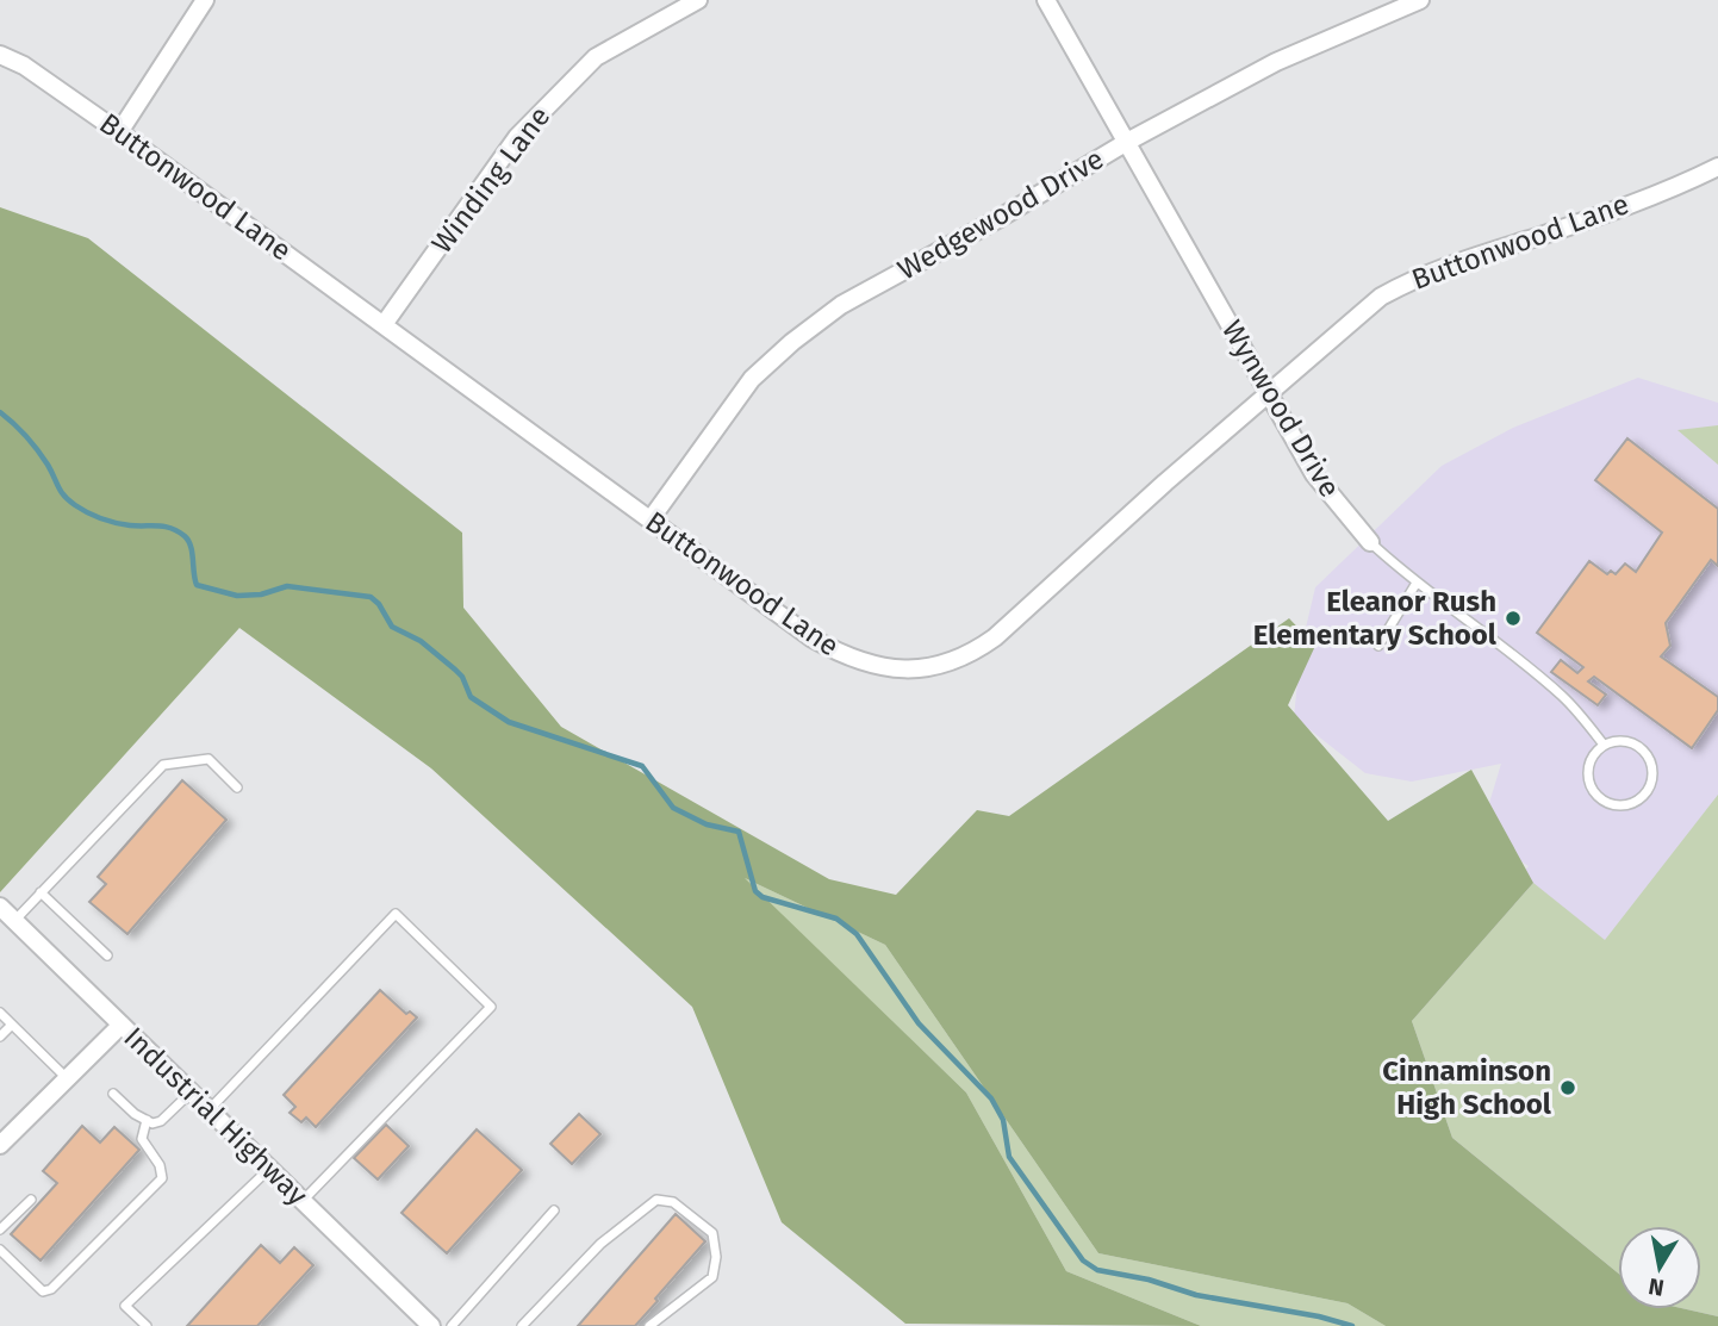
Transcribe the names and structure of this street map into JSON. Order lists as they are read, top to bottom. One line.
{"streets":{"street":["Winding Lane","Buttonwood Lane","Wedgewood Drive","Wynwood Drive","Industrial Highway"]},"crossings":[["Winding Lane","Buttonwood Lane"],["Buttonwood Lane","Wedgewood Drive"],["Buttonwood Lane","Wynwood Drive"],["Wedgewood Drive","Wynwood Drive"]],"places":["Eleanor Rush Elementary School","Cinnaminson High School"],"north":"bottom"}
